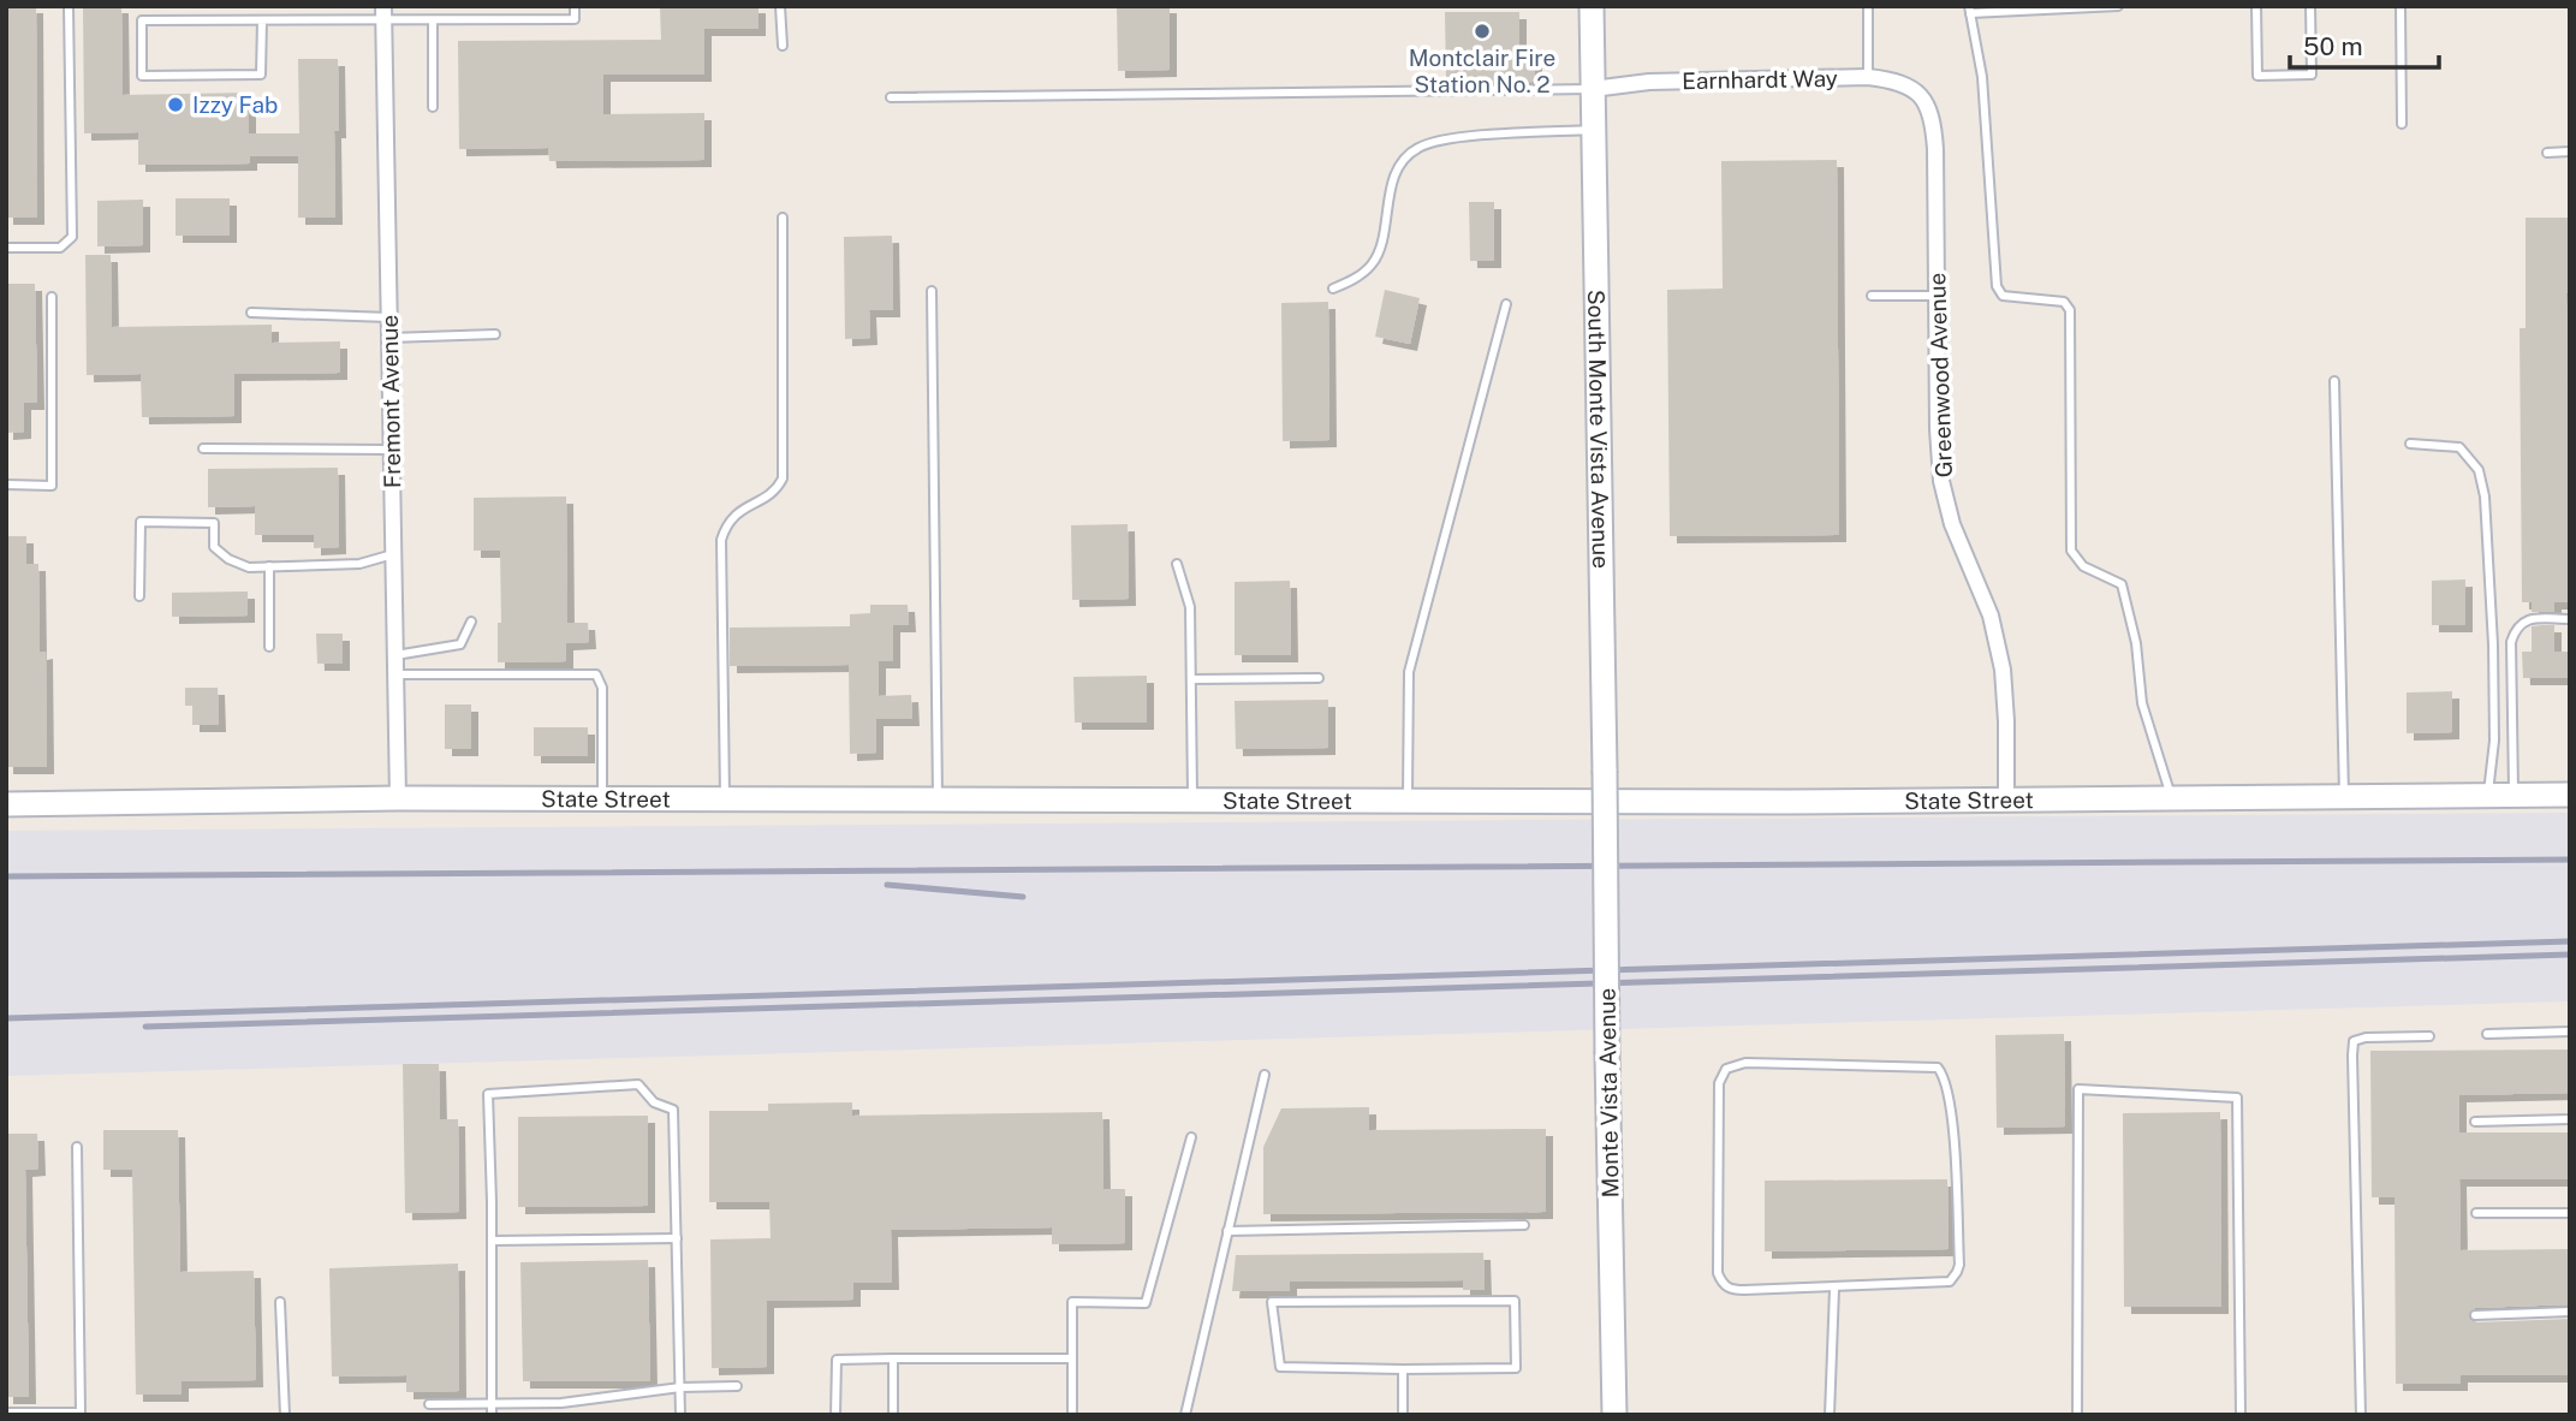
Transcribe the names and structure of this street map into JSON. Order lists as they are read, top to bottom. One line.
{"streets":{"street":["Earnhardt Way","Greenwood Avenue","Fremont Avenue","South Monte Vista Avenue","State Street","Monte Vista Avenue"]},"crossings":[["Earnhardt Way","Greenwood Avenue"],["Earnhardt Way","South Monte Vista Avenue"],["Greenwood Avenue","State Street"],["Fremont Avenue","State Street"],["South Monte Vista Avenue","Monte Vista Avenue"]],"places":["Montclair Fire Station No. 2","Izzy Fab"],"scale_bar":"50 m"}
